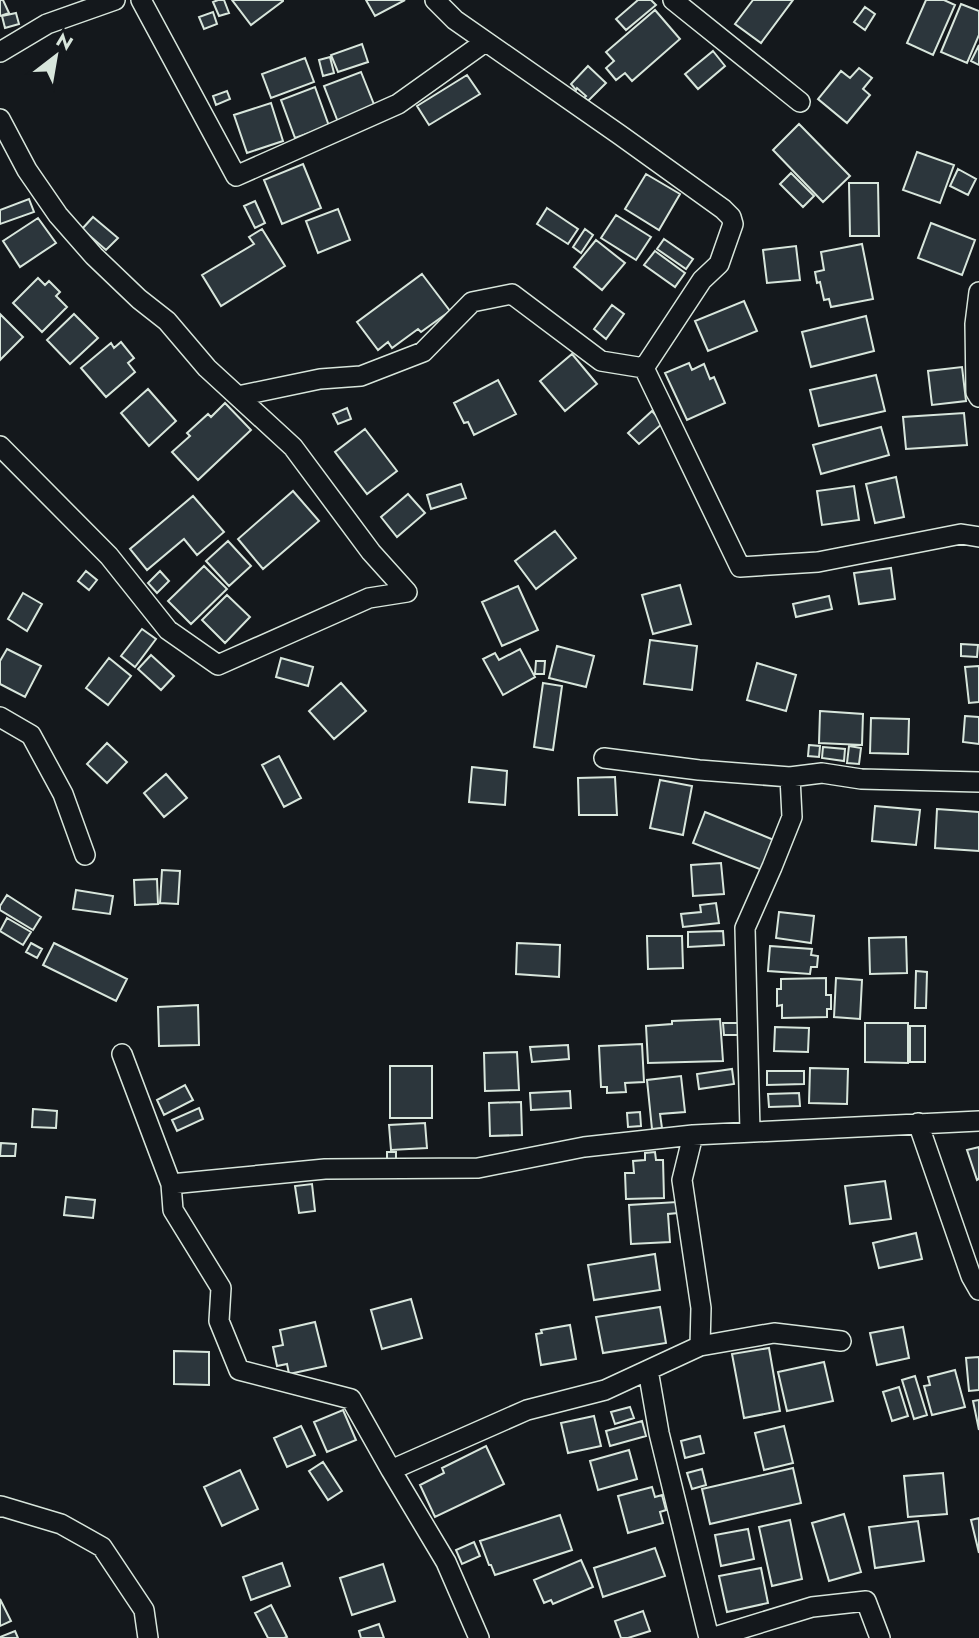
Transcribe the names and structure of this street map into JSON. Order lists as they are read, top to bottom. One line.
{"north":"top right"}
